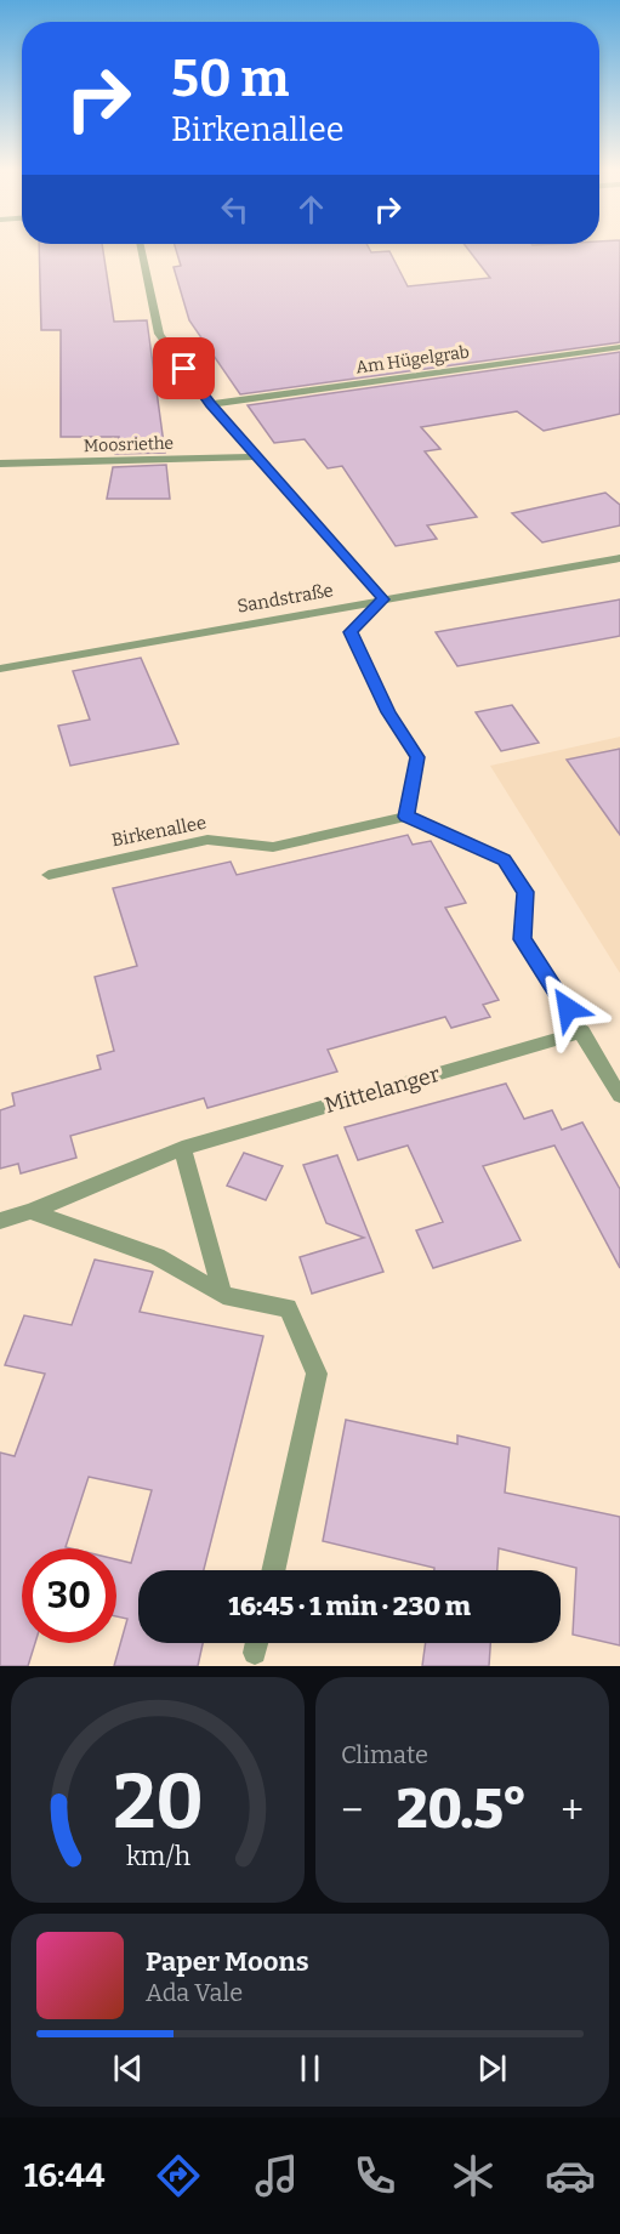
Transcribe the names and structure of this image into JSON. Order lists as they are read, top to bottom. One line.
{"streets":{"street":["Am Hügelgrab","Moosriethe","Sandstraße","Birkenallee","Mittelanger"]},"page":{"turn":["50 m","Birkenallee"],"limit":"30","trip":"16:45 · 1 min · 230 m","tile":"Climate","heat":["−","20.5°","+"],"song":["Paper Moons","Ada Vale"],"tabs":"16:44","gauge":["20","km/h"]}}
